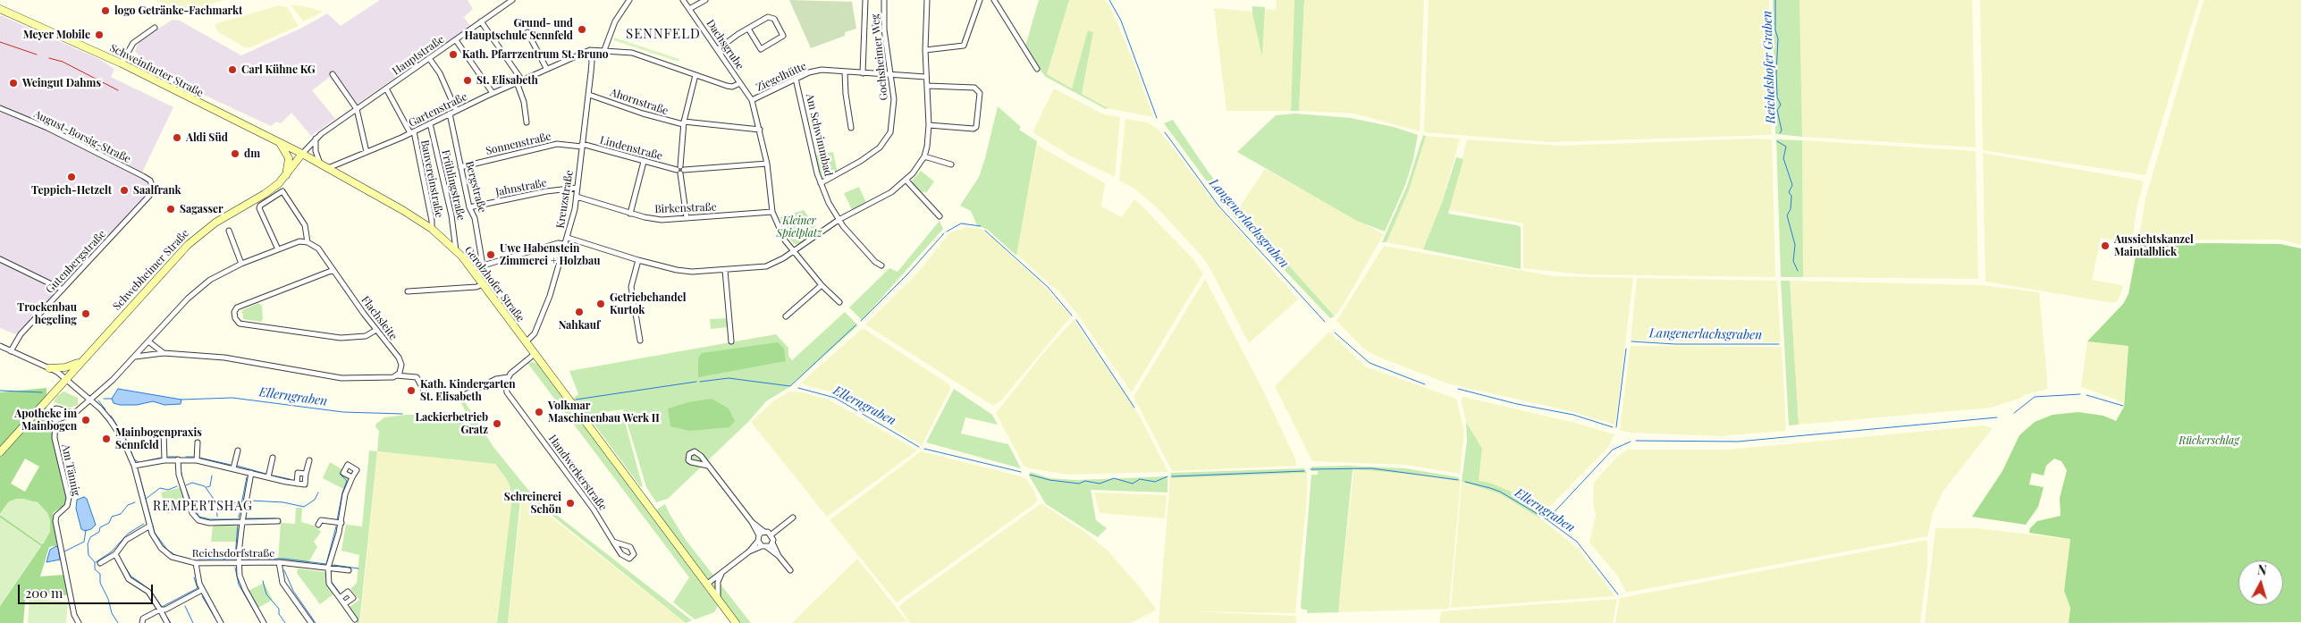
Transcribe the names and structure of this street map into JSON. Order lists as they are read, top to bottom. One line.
{"streets":{"main road":["Schweinfurter Straße","Schwebheimer Straße","Gerolzhofer Straße"],"street":["Dachsgrube","Hauptstraße","Gochsheimer Weg","Ziegelhütte","Ahornstraße","Gartenstraße","Am Schwimmbad","August-Borsig-Straße","Sonnenstraße","Lindenstraße","Bauvereinstraße","Frühlingstraße","Bergstraße","Jahnstraße","Kreuzstraße","Birkenstraße","Gutenbergstraße","Flachsleite","Am Tännig","Handwerkerstraße","Reichsdorfstraße"]},"crossings":[["Dachsgrube","Ziegelhütte"],["Dachsgrube","Ahornstraße"],["Dachsgrube","Gartenstraße"],["Dachsgrube","Lindenstraße"],["Dachsgrube","Birkenstraße"],["Hauptstraße","Schweinfurter Straße"],["Hauptstraße","Bauvereinstraße"],["Hauptstraße","Schwebheimer Straße"],["Hauptstraße","Gerolzhofer Straße"],["Gochsheimer Weg","Ziegelhütte"],["Gochsheimer Weg","Am Schwimmbad"],["Schweinfurter Straße","Schwebheimer Straße"],["Schweinfurter Straße","Gerolzhofer Straße"],["Ziegelhütte","Am Schwimmbad"],["Ahornstraße","Kreuzstraße"],["Gartenstraße","Bauvereinstraße"],["Gartenstraße","Frühlingstraße"],["Gartenstraße","Bergstraße"],["Gartenstraße","Kreuzstraße"],["Gartenstraße","Gerolzhofer Straße"],["August-Borsig-Straße","Gutenbergstraße"],["Sonnenstraße","Lindenstraße"],["Sonnenstraße","Bergstraße"],["Sonnenstraße","Kreuzstraße"],["Lindenstraße","Kreuzstraße"],["Bauvereinstraße","Gerolzhofer Straße"],["Frühlingstraße","Gerolzhofer Straße"],["Bergstraße","Jahnstraße"],["Jahnstraße","Kreuzstraße"],["Kreuzstraße","Birkenstraße"],["Kreuzstraße","Gerolzhofer Straße"],["Gutenbergstraße","Reichsdorfstraße"],["Schwebheimer Straße","Gerolzhofer Straße"],["Schwebheimer Straße","Reichsdorfstraße"]],"districts":["SENNFELD","REMPERTSHAG"],"water":["Reichelshofer Graben","Langenerlachsgraben","Ellerngraben"],"parks":["Kleiner Spielplatz","Rückerschlag"],"places":["logo Getränke-Fachmarkt","Grund- und Hauptschule Sennfeld","Meyer Mobile","Kath. Pfarrzentrum St. Bruno","Carl Kühne KG","St. Elisabeth","Weingut Dahms","Aldi Süd","dm","Teppich-Hetzelt","Saalfrank","Sagasser","Aussichtskanzel Maintalblick","Uwe Habenstein Zimmerei + Holzbau","Getriebehandel Kurtok","Nahkauf","Trockenbau hegeling","Kath. Kindergarten St. Elisabeth","Volkmar Maschinenbau Werk II","Apotheke im Mainbogen","Lackierbetrieb Gratz","Mainbogenpraxis Sennfeld","Schreinerei Schön"],"scale_bar":"200 m","north":"top"}
